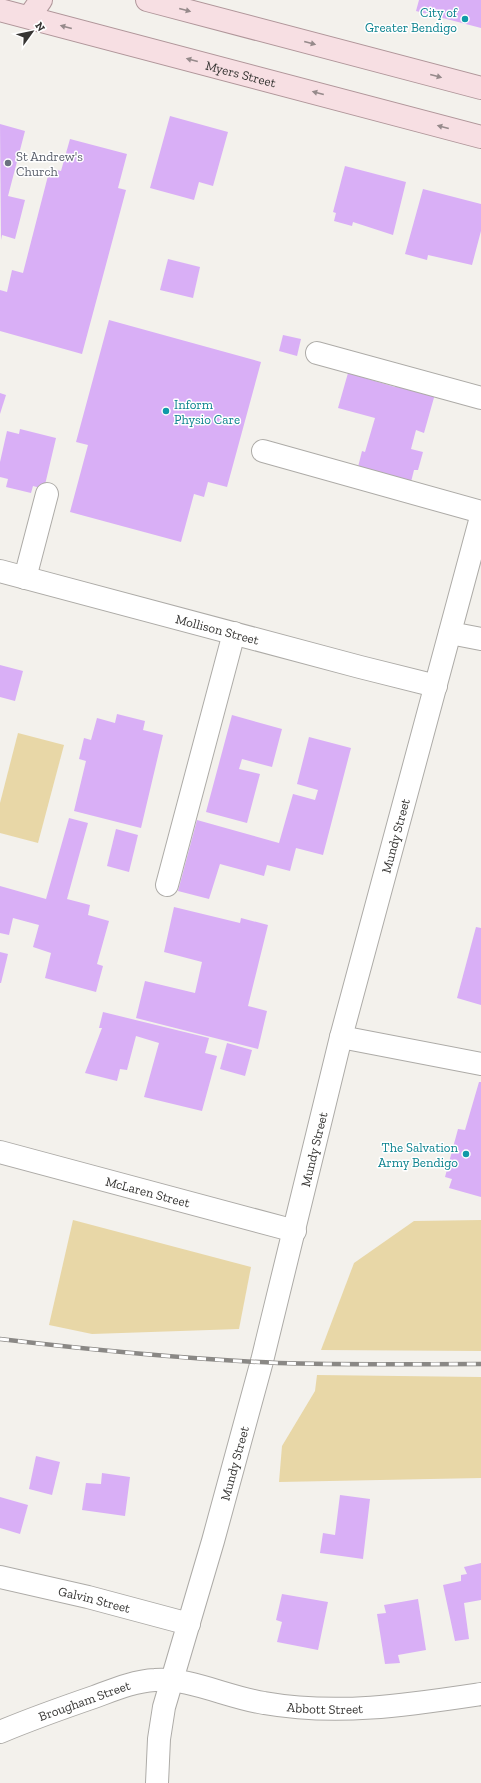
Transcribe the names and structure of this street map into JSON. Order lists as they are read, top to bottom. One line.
{"streets":{"main road":["Myers Street"],"street":["Mollison Street","Mundy Street","McLaren Street","Galvin Street","Brougham Street","Abbott Street"]},"crossings":[["Mollison Street","Mundy Street"],["Mundy Street","McLaren Street"],["Mundy Street","Galvin Street"],["Mundy Street","Brougham Street"],["Mundy Street","Abbott Street"],["Brougham Street","Abbott Street"]],"places":["City of Greater Bendigo","St Andrew's Church","Inform Physio Care","The Salvation Army Bendigo"],"north":"top right"}
